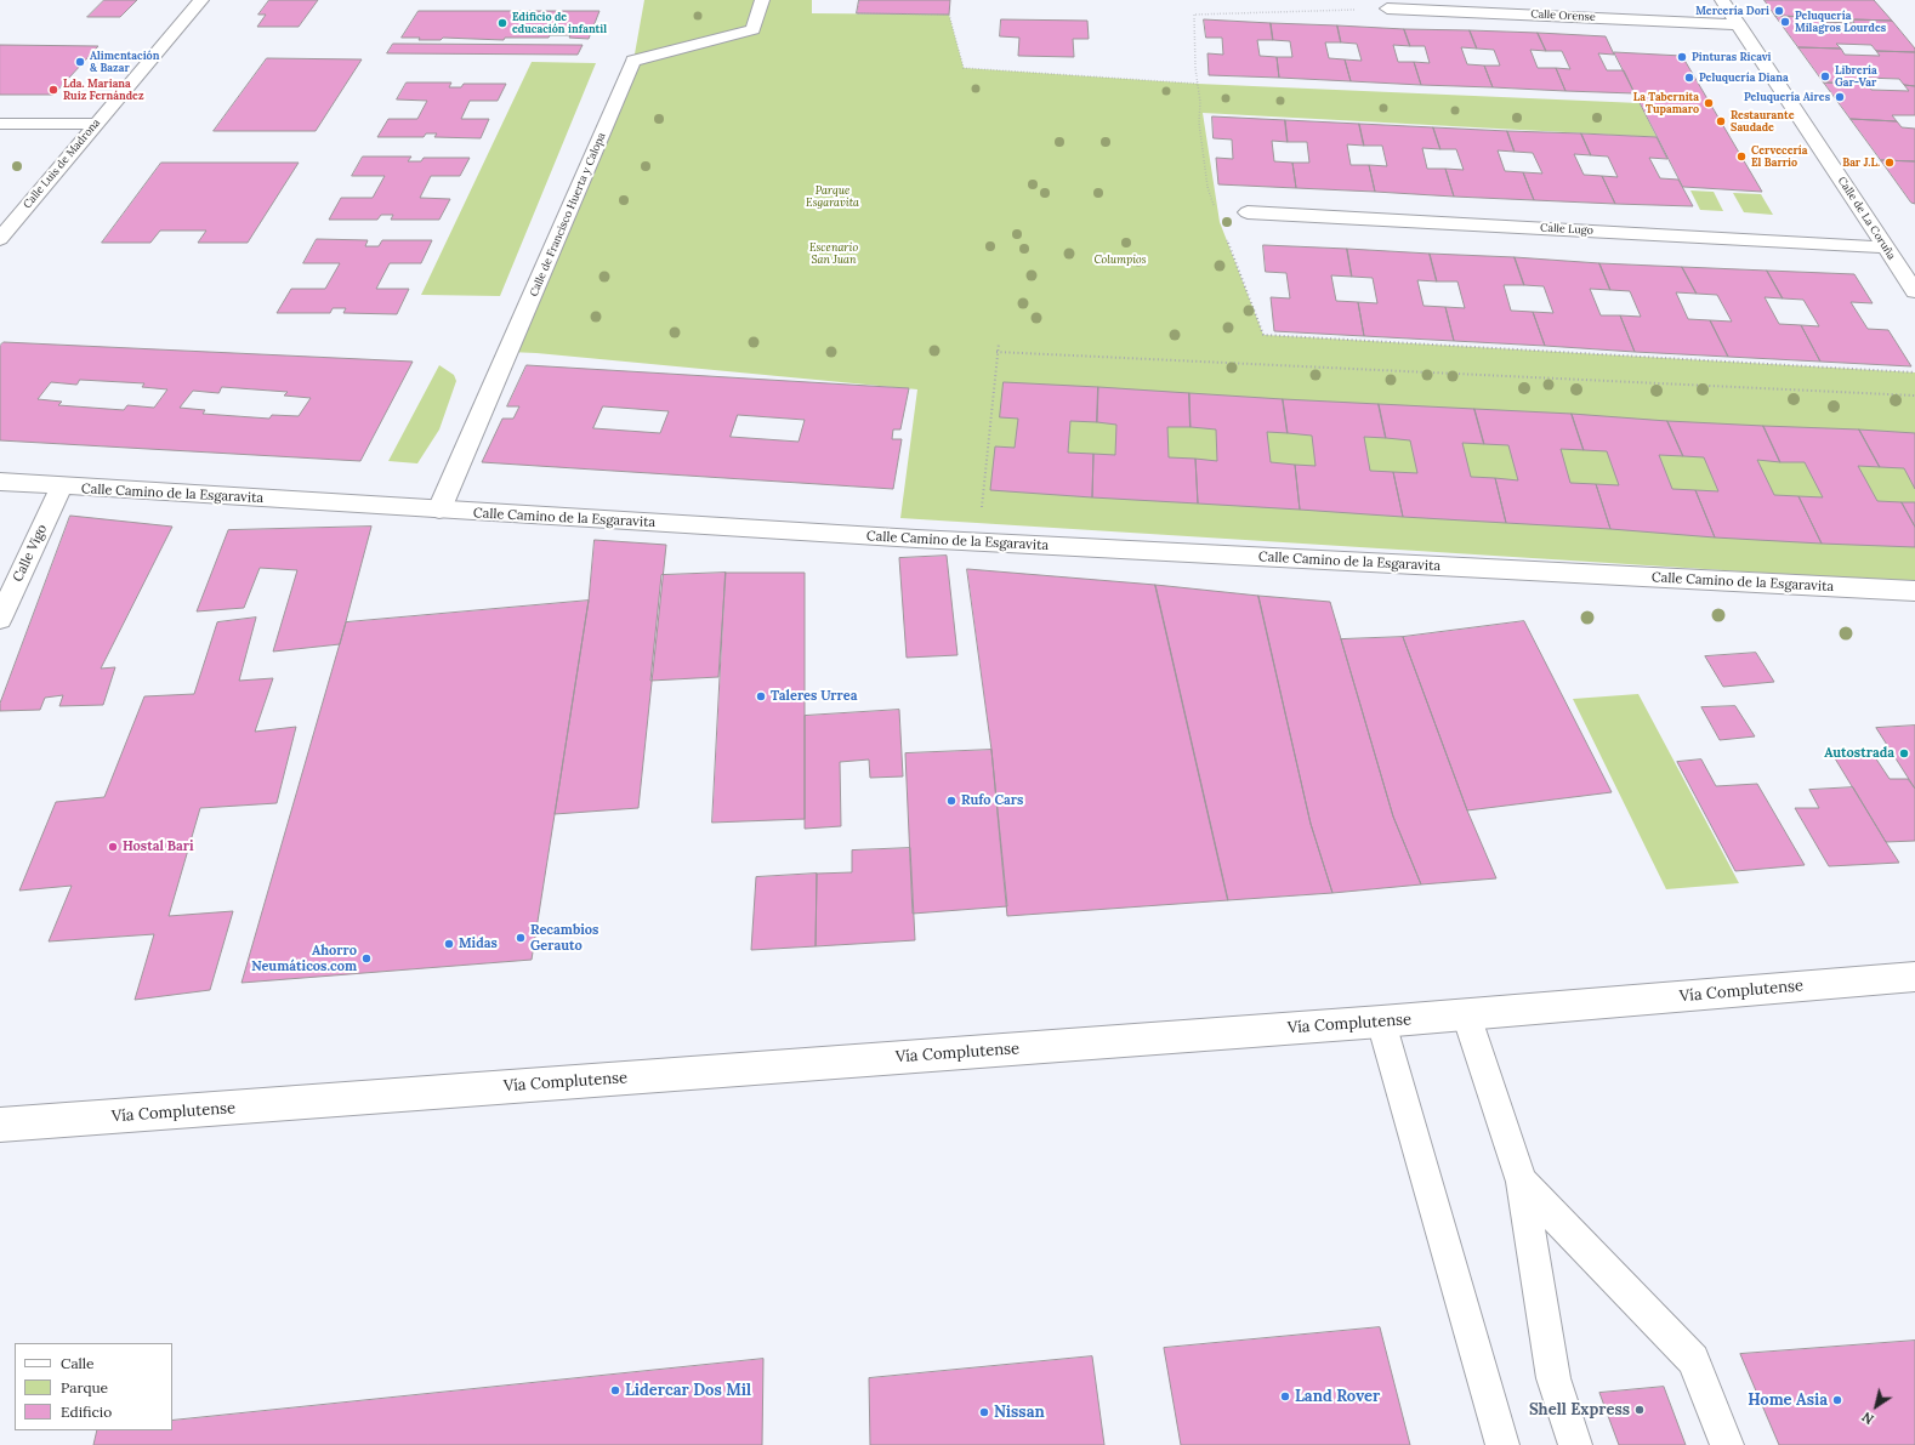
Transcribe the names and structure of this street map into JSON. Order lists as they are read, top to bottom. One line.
{"streets":{"street":["Calle Orense","Calle Luis de Madrona","Calle de Francisco Huerta y Calopa","Calle de La Coruña","Calle Lugo","Calle Camino de la Esgaravita","Calle Vigo","Vía Complutense"]},"crossings":[["Calle Orense","Calle de La Coruña"],["Calle de Francisco Huerta y Calopa","Calle Camino de la Esgaravita"],["Calle de La Coruña","Calle Lugo"],["Calle Camino de la Esgaravita","Calle Vigo"]],"parks":["Parque Esgaravita","Escenario San Juan","Columpios"],"places":["Mercería Dori","Peluquería Milagros Lourdes","Edificio de educación infantil","Pinturas Ricavi","Alimentación & Bazar","Librería Gar-Var","Peluquería Diana","Lda. Mariana Ruiz Fernández","Peluquería Aires","La Tabernita Tupamaro","Restaurante Saudade","Cervecería El Barrio","Bar J.L.","Taleres Urrea","Autostrada","Rufo Cars","Hostal Bari","Recambios Gerauto","Midas","Ahorro Neumáticos.com","Lidercar Dos Mil","Land Rover","Home Asia","Shell Express","Nissan"],"legend":["Calle","Parque","Edificio"],"north":"bottom left"}
